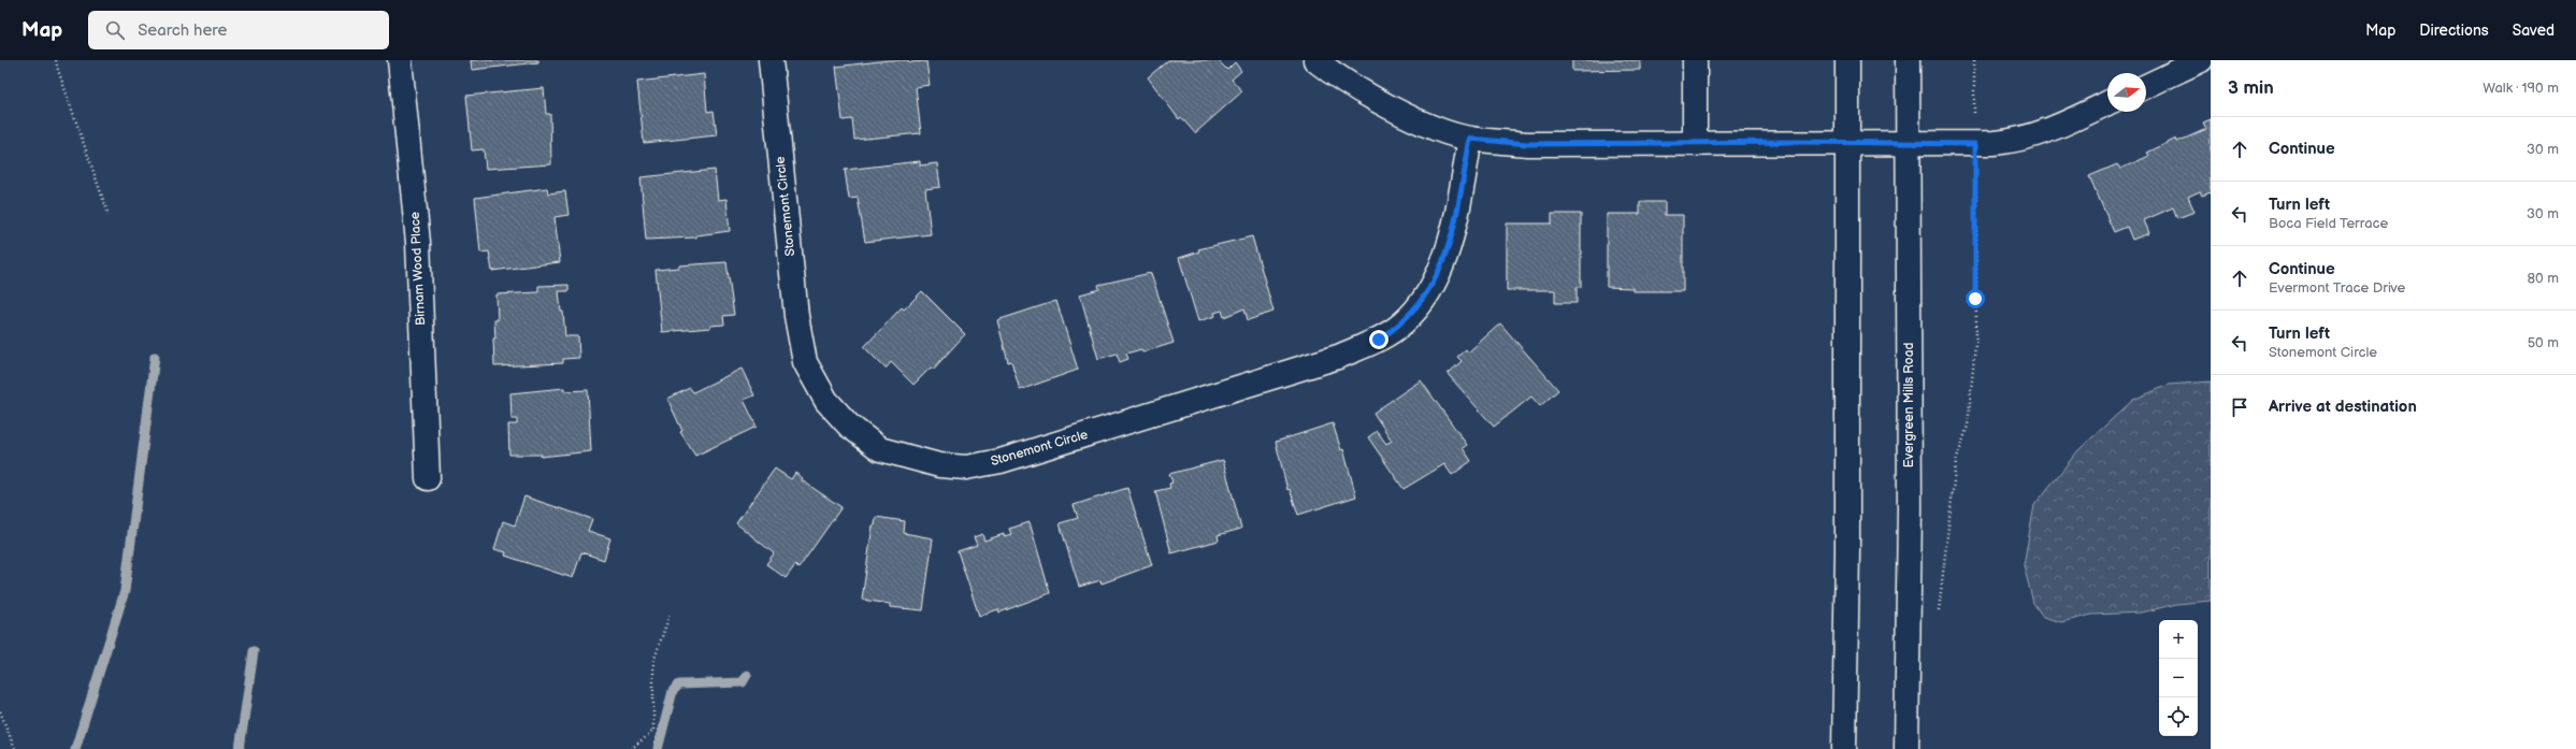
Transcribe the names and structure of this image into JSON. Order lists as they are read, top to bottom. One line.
{"streets":{"street":["Stonemont Circle","Birnam Wood Place","Evergreen Mills Road"]},"north":"right","page":{"header":"Map","search":"Search here","nav":["Map","Directions","Saved"],"heading":["3 min","Walk · 190 m"],"list":[["Continue","30 m"],["Turn left","Boca Field Terrace","30 m"],["Continue","Evermont Trace Drive","80 m"],["Turn left","Stonemont Circle","50 m"],"Arrive at destination"],"map_buttons":["+","−"]}}
